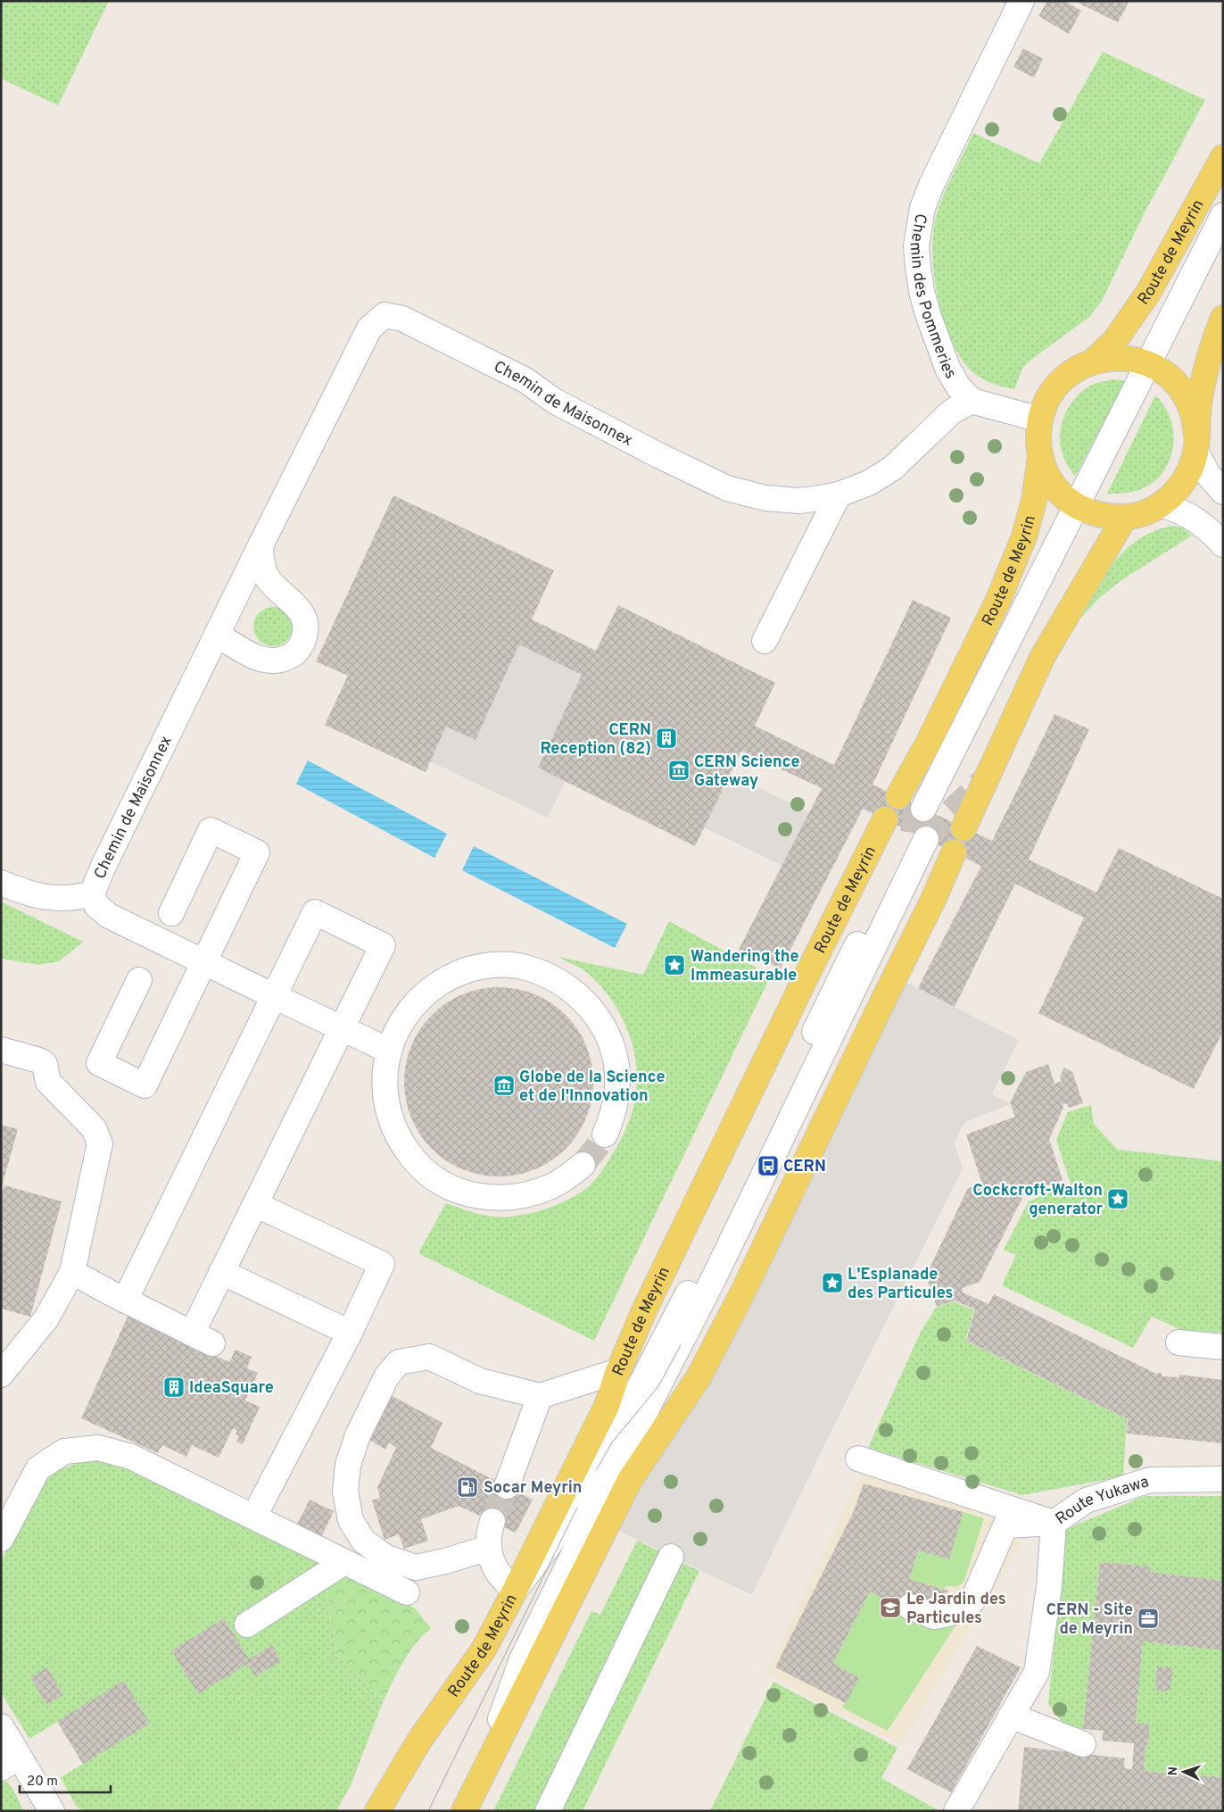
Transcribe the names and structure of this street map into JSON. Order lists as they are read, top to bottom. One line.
{"streets":{"main road":["Route de Meyrin"],"street":["Chemin des Pommeries","Chemin de Maisonnex","Route Yukawa"]},"crossings":[["Chemin des Pommeries","Chemin de Maisonnex"]],"places":{"building":["CERN Reception (82)","IdeaSquare"],"museum":["CERN Science Gateway","Globe de la Science et de l'Innovation"],"place":["Wandering the Immeasurable","Cockcroft-Walton generator","L'Esplanade des Particules"],"bus stop":["CERN"],"fuel station":["Socar Meyrin"],"school or university":["Le Jardin des Particules"],"office":["CERN - Site de Meyrin"]},"scale_bar":"20 m","north":"left"}
